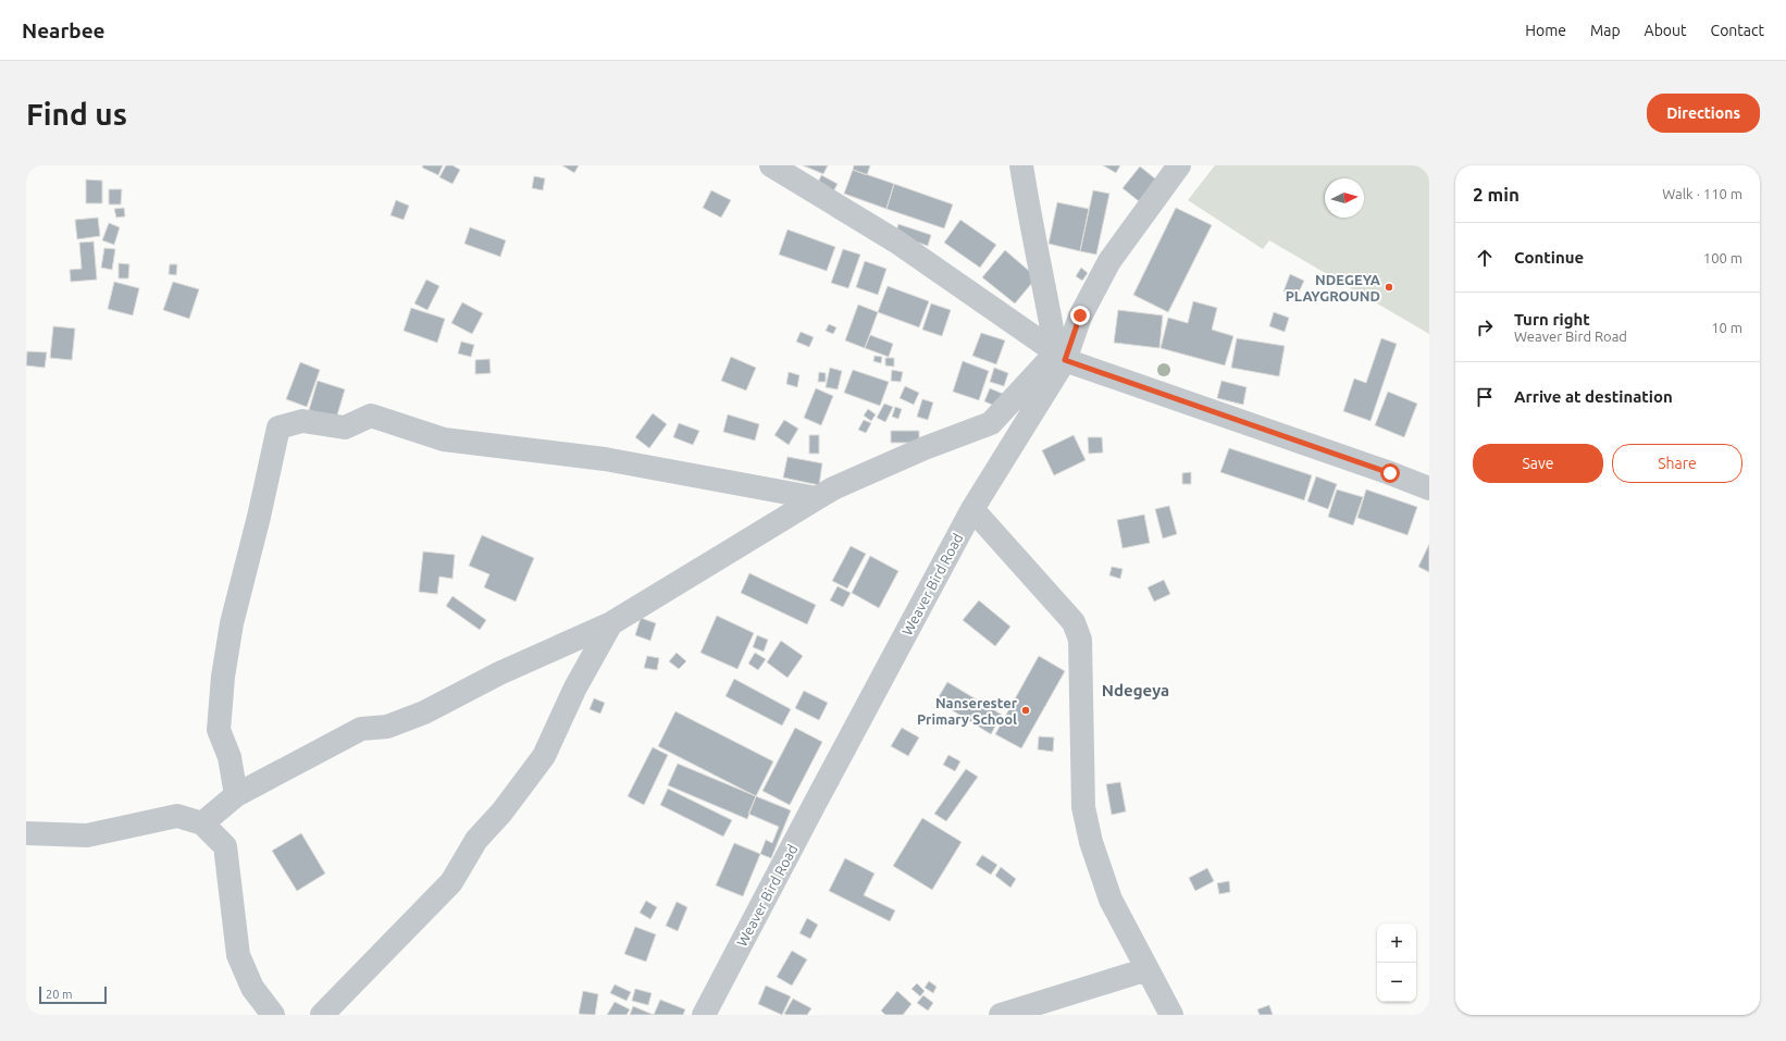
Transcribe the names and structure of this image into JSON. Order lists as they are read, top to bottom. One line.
{"streets":{"street":["Weaver Bird Road"]},"districts":["Ndegeya"],"places":["NDEGEYA PLAYGROUND","Nanserester Primary School"],"scale_bar":"20 m","north":"right","page":{"header":"Nearbee","nav":["Home","Map","About","Contact"],"buttons":["Directions",["Save","Share"]],"title":"Find us","heading":["2 min","Walk · 110 m"],"list":[["Continue","100 m"],["Turn right","Weaver Bird Road","10 m"],"Arrive at destination"],"map_buttons":["+","−"],"scale":"20 m"}}
